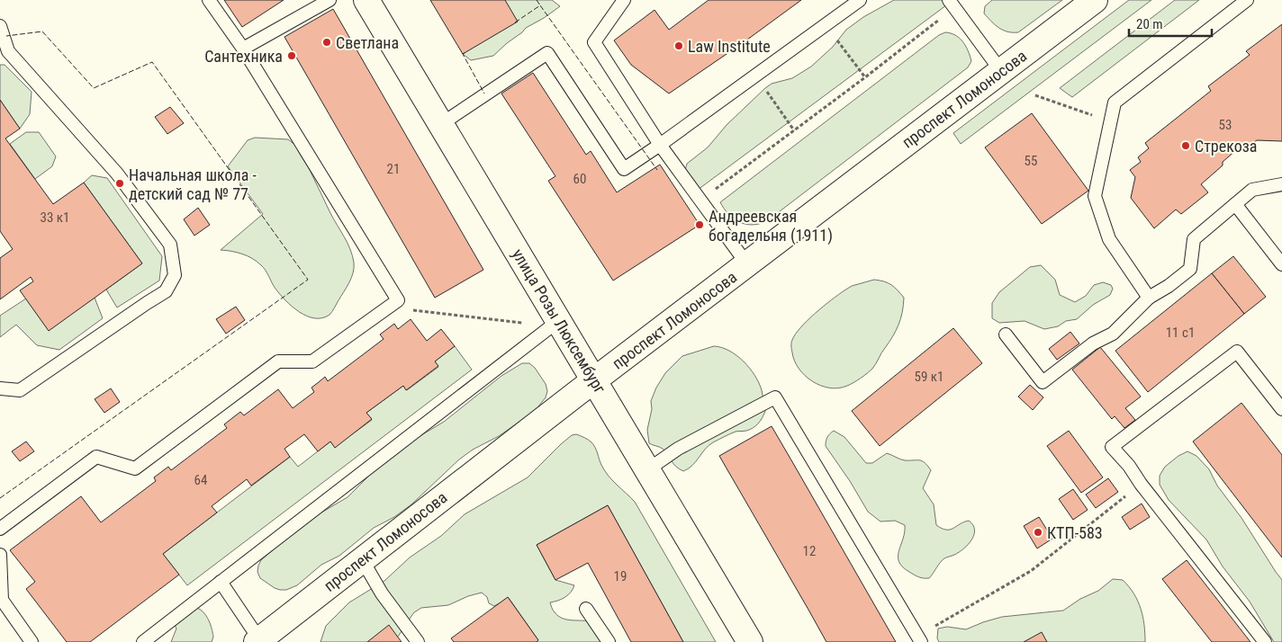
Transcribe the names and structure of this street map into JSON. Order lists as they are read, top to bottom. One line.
{"streets":{"main road":["проспект Ломоносова","улица Розы Люксембург"]},"crossings":[["проспект Ломоносова","улица Розы Люксембург"]],"places":["Светлана","Law Institute","Сантехника","Стрекоза","Начальная школа - детский сад № 77","Андреевская богадельня (1911)","КТП-583"],"house_numbers":["53","55","21","60","33 к1","11 с1","59 к1","64","12","19"],"scale_bar":"20 m"}
